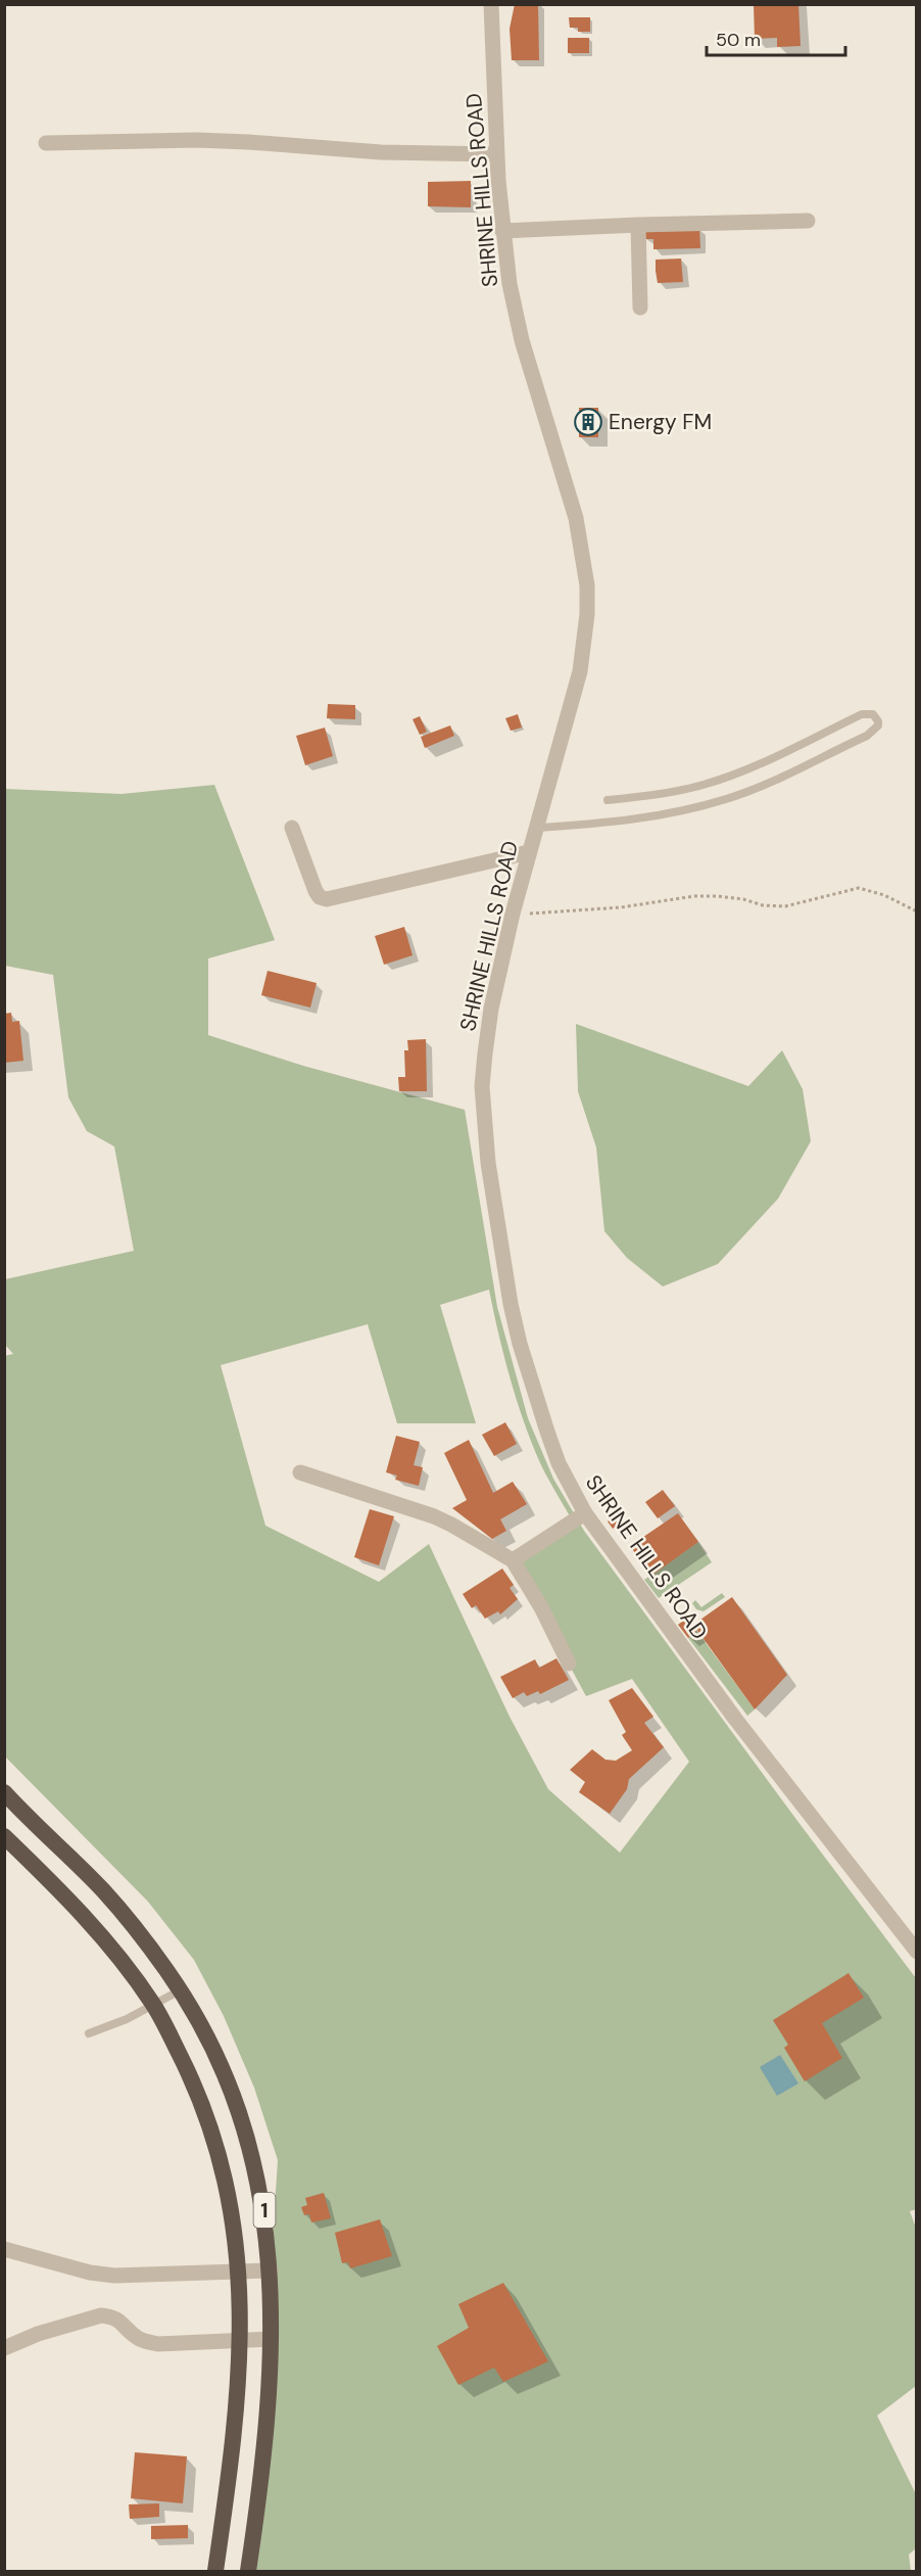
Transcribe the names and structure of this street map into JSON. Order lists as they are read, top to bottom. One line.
{"streets":{"highway":["1"],"street":["SHRINE HILLS ROAD"]},"places":{"building":["Energy FM"]},"scale_bar":"50 m"}
